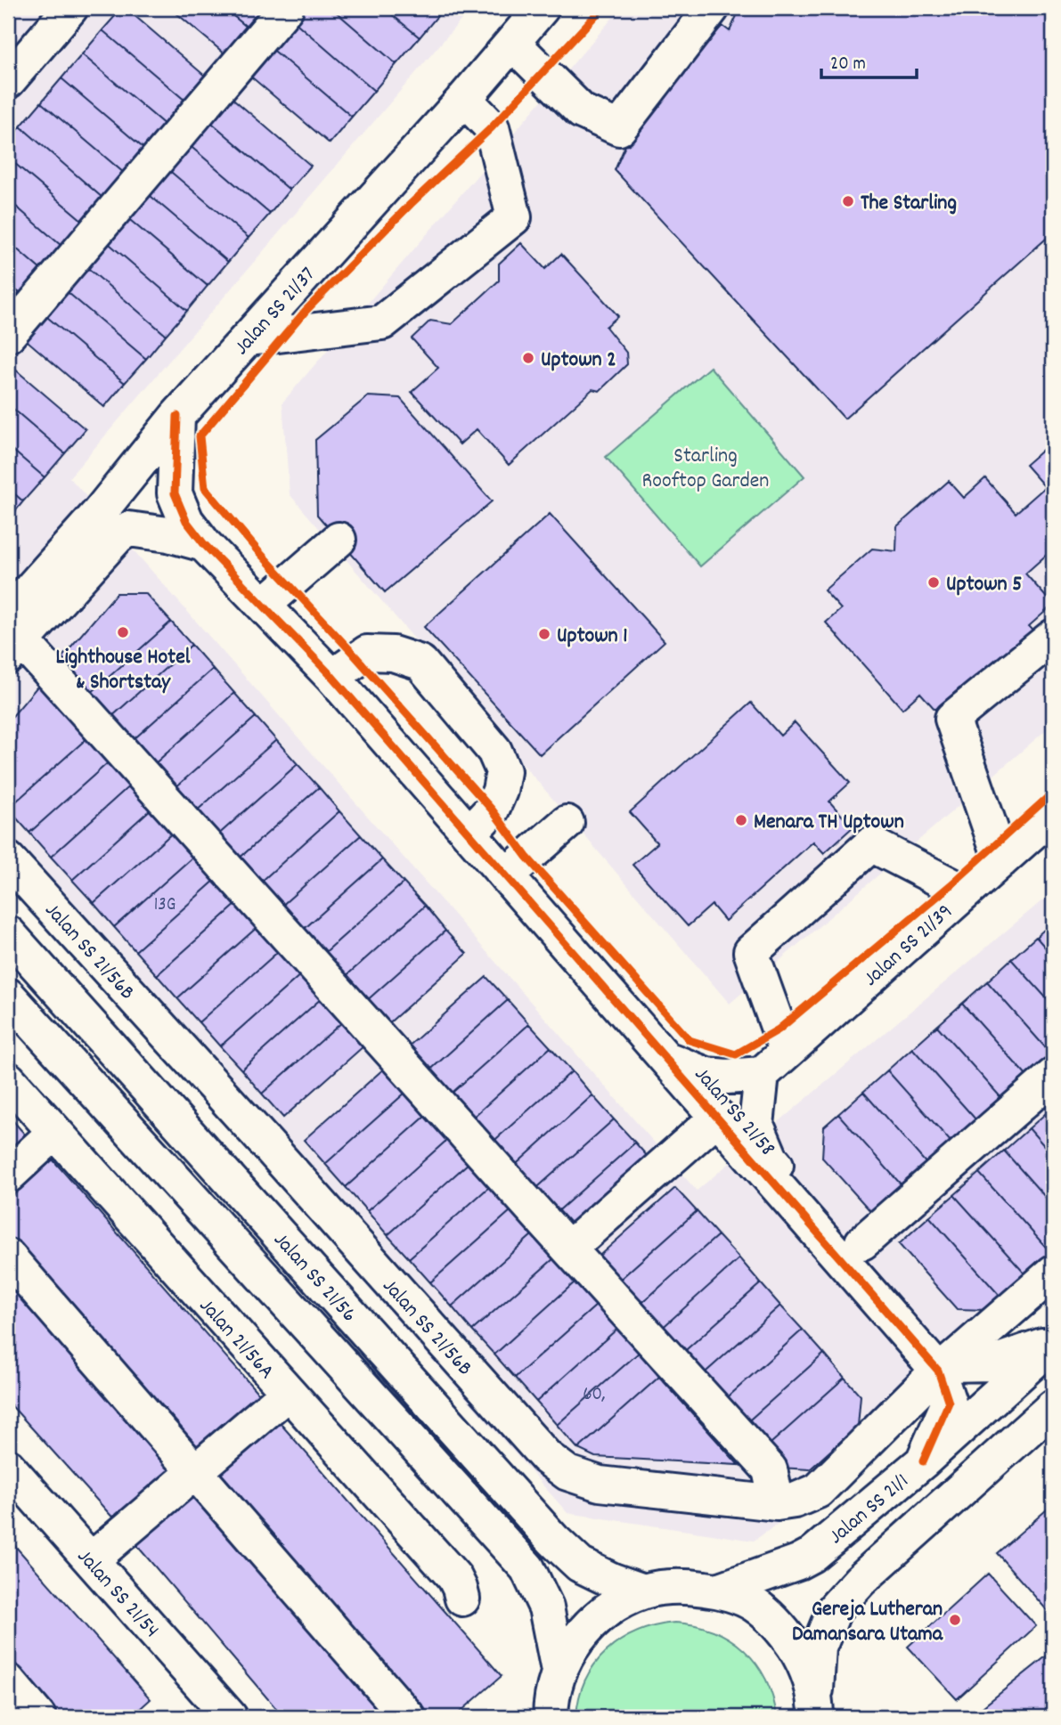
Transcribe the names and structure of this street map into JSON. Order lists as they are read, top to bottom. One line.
{"streets":{"street":["Jalan SS 21/37","Jalan SS 21/39","Jalan SS 21/56B","Jalan SS 21/58","Jalan SS 21/56","Jalan 21/56A","Jalan SS 21/1","Jalan SS 21/54"]},"crossings":[["Jalan SS 21/37","Jalan SS 21/58"],["Jalan SS 21/39","Jalan SS 21/58"],["Jalan SS 21/56B","Jalan SS 21/58"],["Jalan SS 21/58","Jalan SS 21/1"]],"parks":["Starling Rooftop Garden"],"places":["The Starling","Uptown 2","Uptown 5","Lighthouse Hotel & Shortstay","Uptown 1","Menara TH Uptown","Gereja Lutheran Damansara Utama"],"house_numbers":["13G","60,"],"scale_bar":"20 m"}
